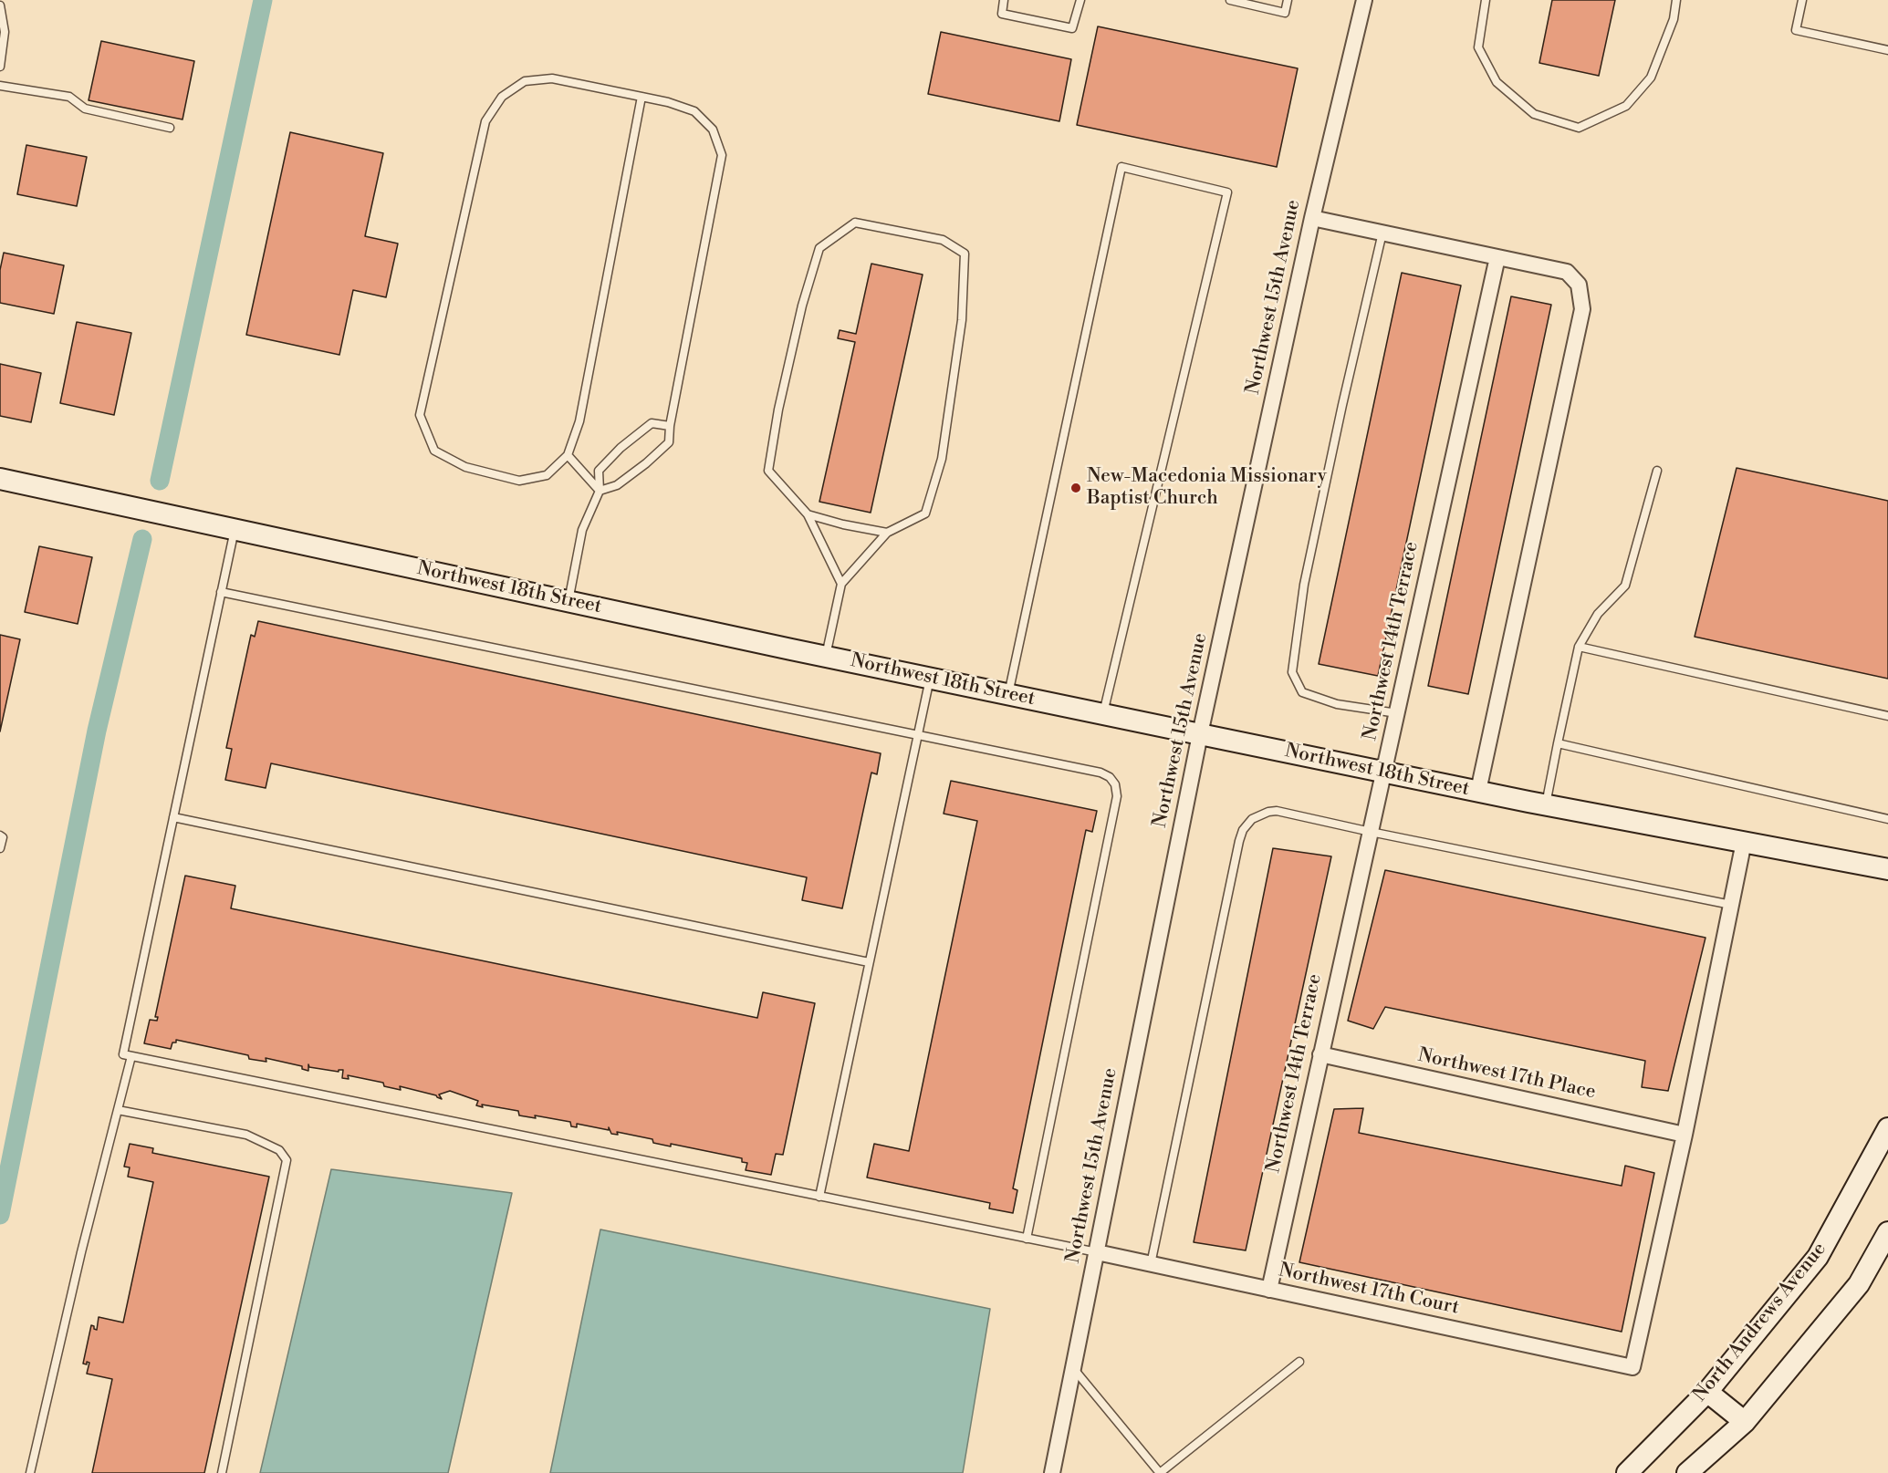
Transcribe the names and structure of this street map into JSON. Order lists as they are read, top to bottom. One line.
{"streets":{"street":["Northwest 15th Avenue","Northwest 18th Street","Northwest 14th Terrace","Northwest 17th Place","Northwest 17th Court","North Andrews Avenue"]},"crossings":[["Northwest 15th Avenue","Northwest 18th Street"],["Northwest 15th Avenue","Northwest 17th Court"],["Northwest 18th Street","Northwest 14th Terrace"],["Northwest 14th Terrace","Northwest 17th Place"],["Northwest 14th Terrace","Northwest 17th Court"],["Northwest 17th Place","Northwest 17th Court"]],"places":["New-Macedonia Missionary Baptist Church"]}
